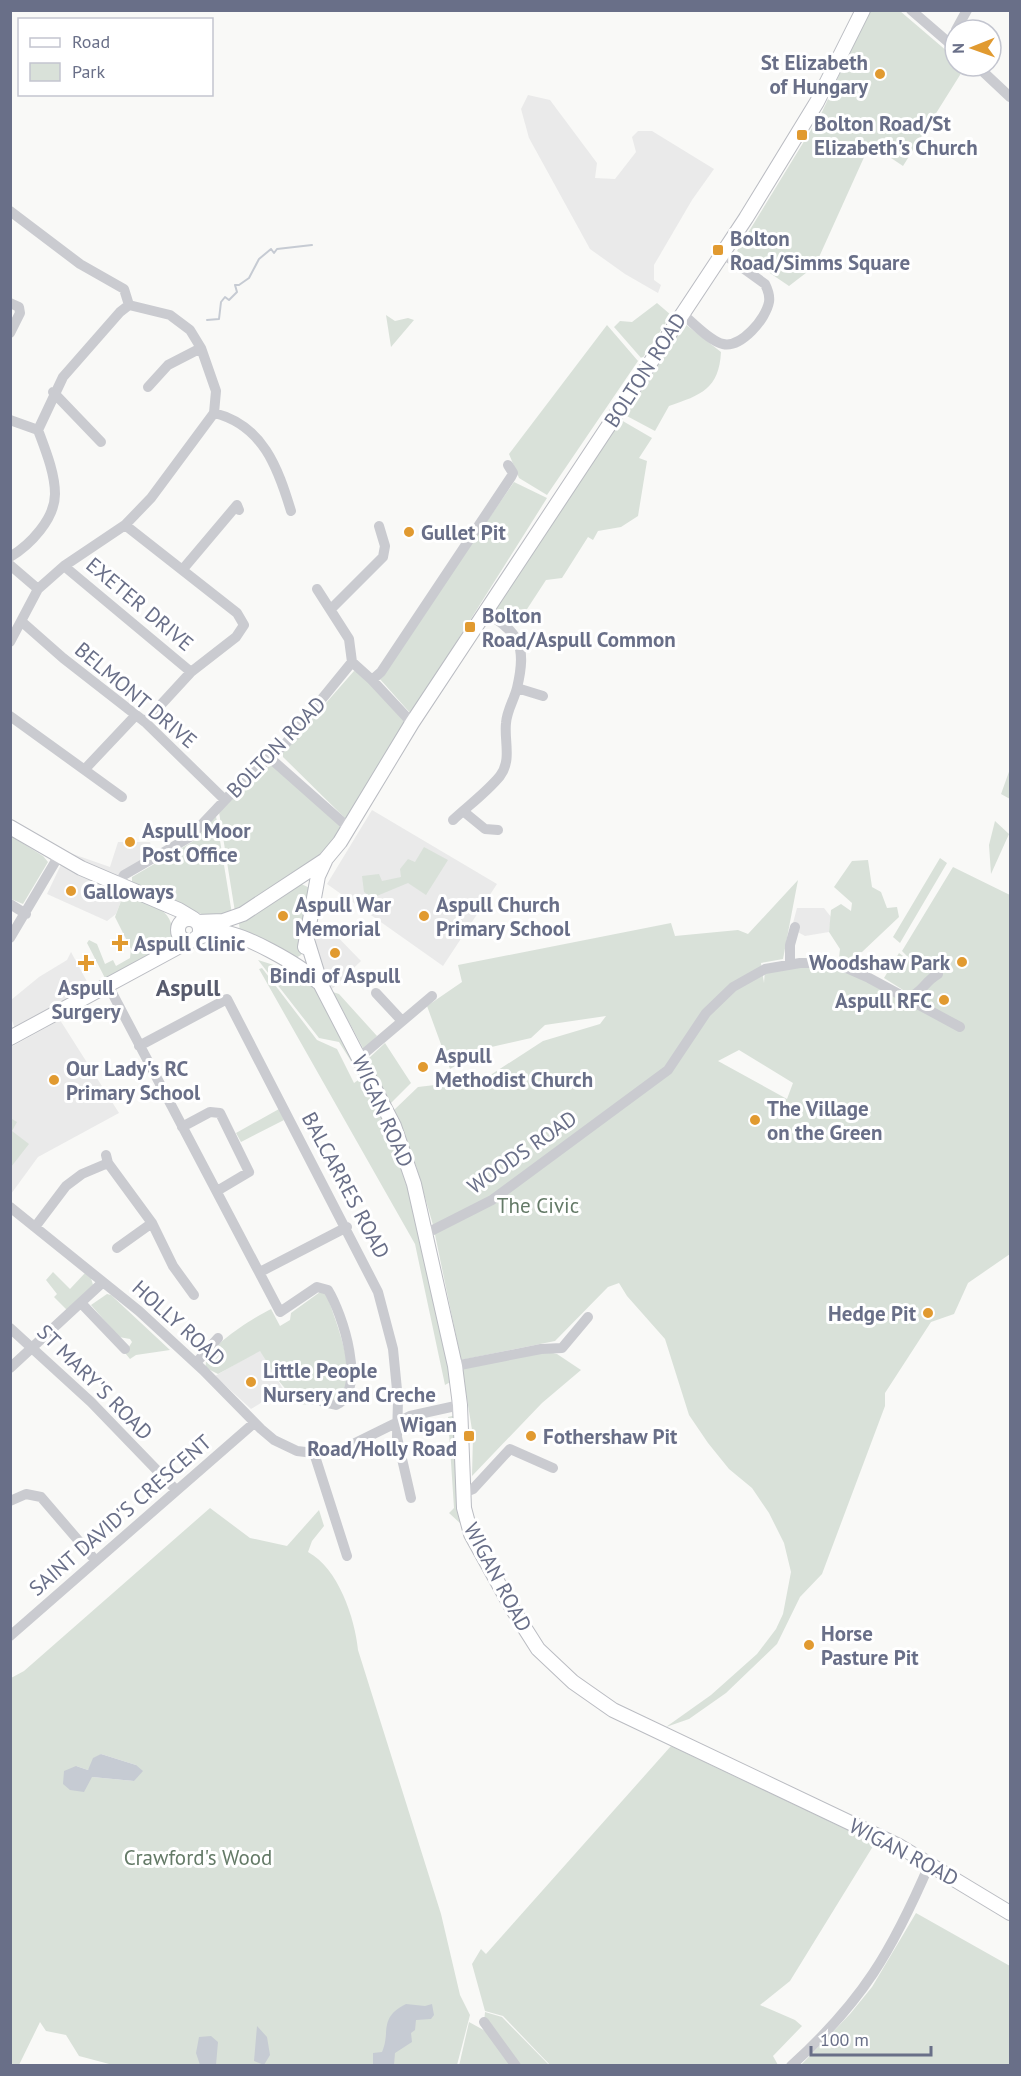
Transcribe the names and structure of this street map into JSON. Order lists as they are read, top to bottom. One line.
{"streets":{"main road":["BOLTON ROAD","WIGAN ROAD"],"street":["EXETER DRIVE","BELMONT DRIVE","WOODS ROAD","BALCARRES ROAD","HOLLY ROAD","ST MARY'S ROAD","SAINT DAVID'S CRESCENT"]},"crossings":[["BOLTON ROAD","BELMONT DRIVE"],["BOLTON ROAD","WIGAN ROAD"],["WIGAN ROAD","WOODS ROAD"],["WIGAN ROAD","HOLLY ROAD"],["BALCARRES ROAD","HOLLY ROAD"],["HOLLY ROAD","SAINT DAVID'S CRESCENT"],["ST MARY'S ROAD","SAINT DAVID'S CRESCENT"]],"districts":["Aspull"],"parks":["The Civic","Crawford's Wood"],"places":{"other":["St Elizabeth of Hungary","Gullet Pit","Aspull Moor Post Office","Galloways","Aspull War Memorial","Aspull Church Primary School","Bindi of Aspull","Woodshaw Park","Aspull RFC","Aspull Methodist Church","Our Lady's RC Primary School","The Village on the Green","Hedge Pit","Little People Nursery and Creche","Fothershaw Pit","Horse Pasture Pit"],"transit":["Bolton Road/St Elizabeth's Church","Bolton Road/Simms Square","Bolton Road/Aspull Common","Wigan Road/Holly Road"],"health":["Aspull Clinic","Aspull Surgery"]},"legend":["Road","Park"],"scale_bar":"100 m","north":"left"}
